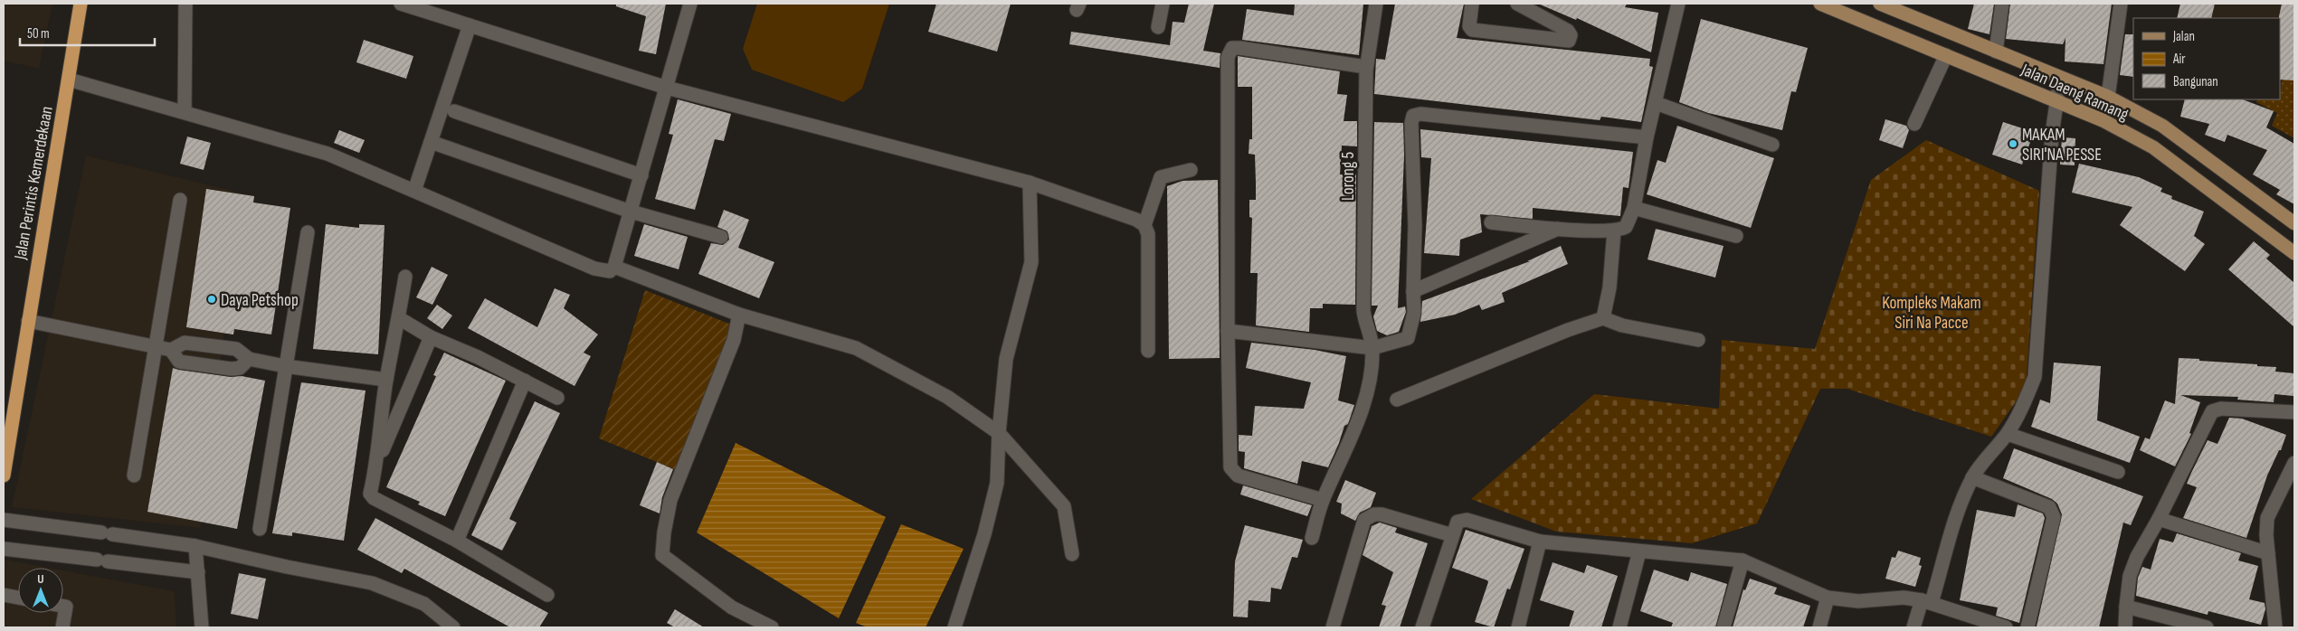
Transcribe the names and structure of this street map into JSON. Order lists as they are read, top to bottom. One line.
{"streets":{"highway":["Jalan Perintis Kemerdekaan"],"main road":["Jalan Daeng Ramang"],"street":["Lorong 5"]},"parks":["Kompleks Makam Siri Na Pacce"],"places":["MAKAM SIRI'NA PESSE","Daya Petshop"],"legend":["Jalan","Air","Bangunan"],"scale_bar":"50 m","north":"top"}
